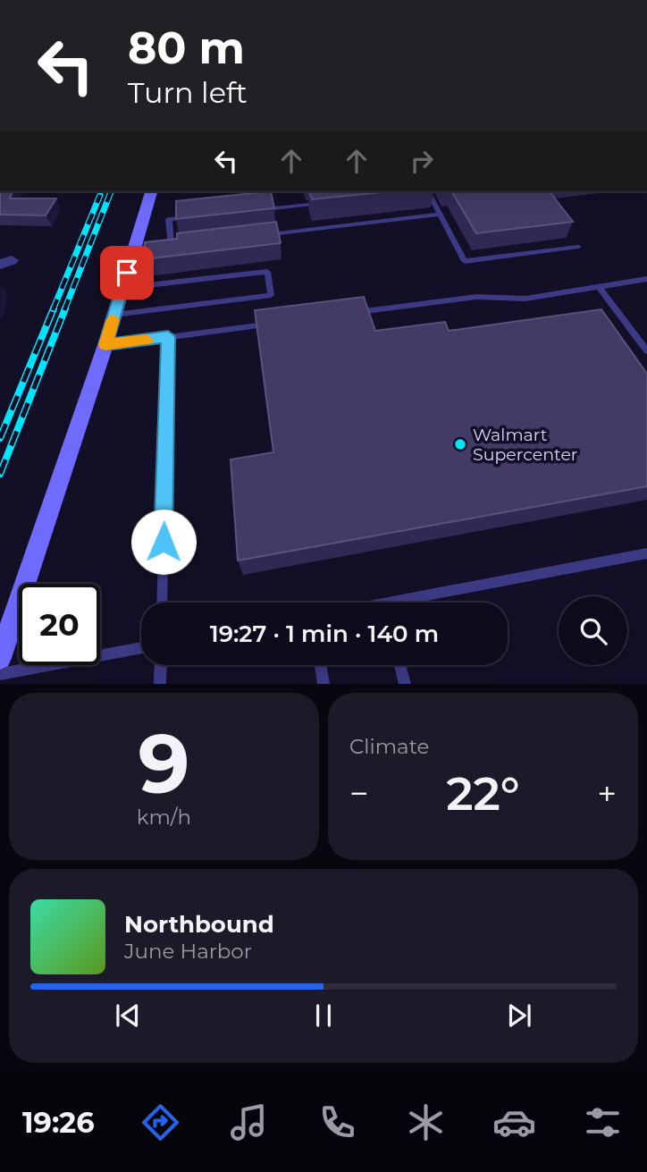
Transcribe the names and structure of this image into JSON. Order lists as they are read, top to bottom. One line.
{"places":["Walmart Supercenter"],"page":{"turn":["80 m","Turn left"],"limit":"20","trip":"19:27 · 1 min · 140 m","tile":[["9","km/h"],"Climate"],"heat":["−","22°","+"],"song":["Northbound","June Harbor"],"tabs":"19:26"}}
